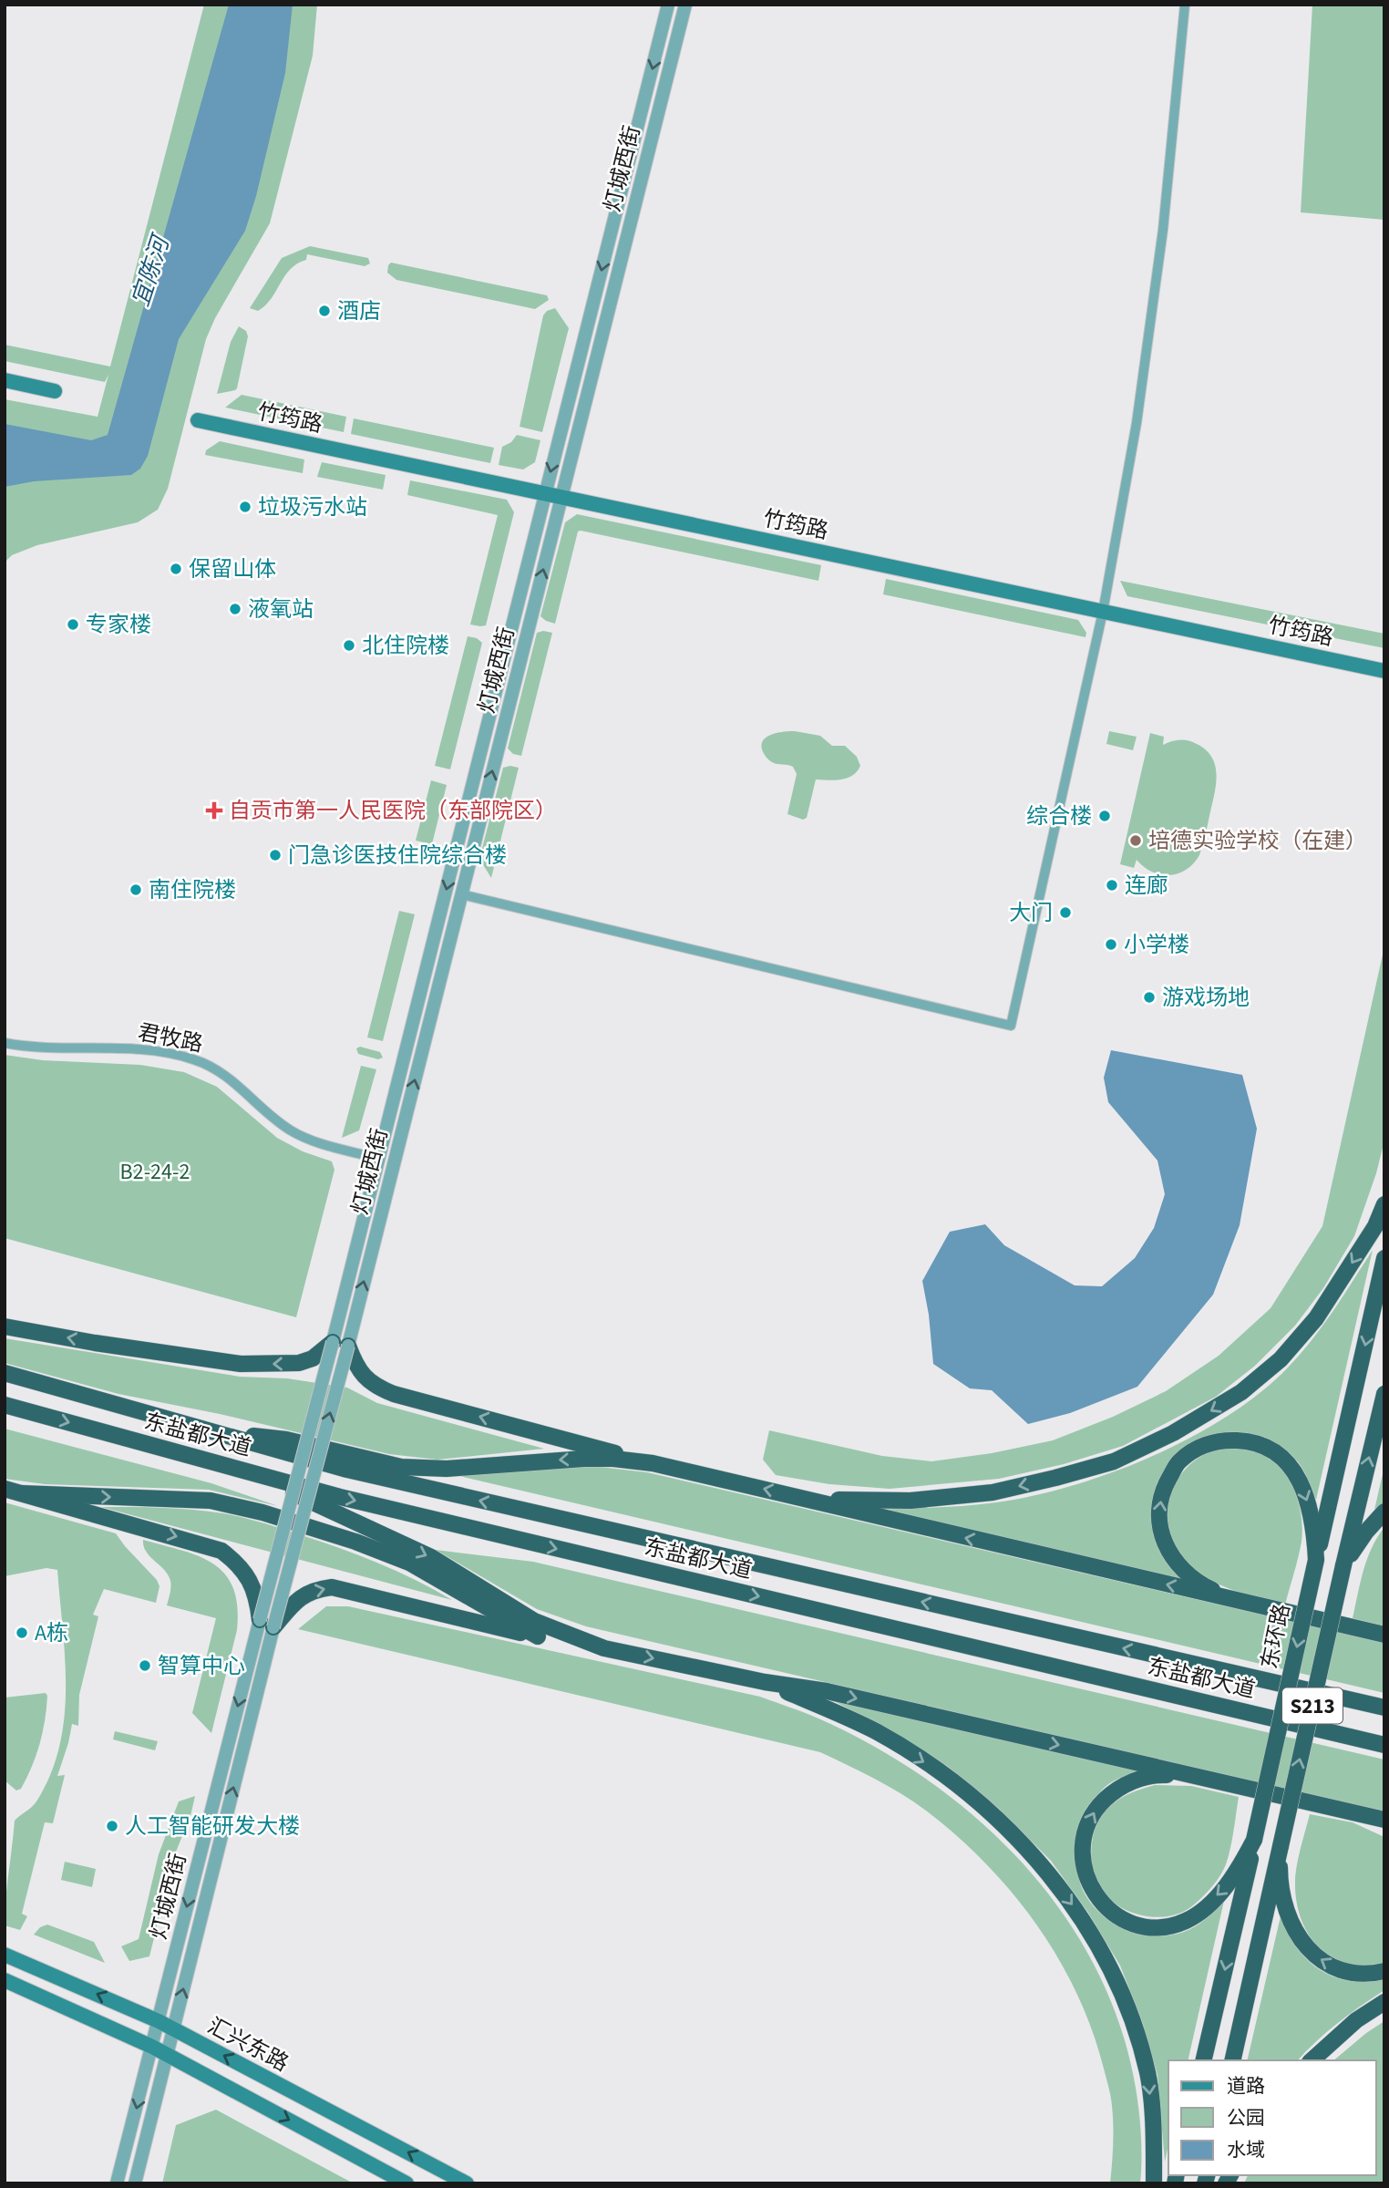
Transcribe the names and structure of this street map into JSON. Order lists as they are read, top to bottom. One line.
{"streets":{"highway":["东盐都大道","东环路","S213"],"main road":["竹筠路","汇兴东路"],"street":["灯城西街","君牧路"]},"crossings":[["灯城西街","竹筠路"],["灯城西街","君牧路"],["灯城西街","汇兴东路"]],"water":["宜陈河"],"parks":["B2-24-2"],"places":{"other":["酒店","垃圾污水站","保留山体","液氧站","专家楼","北住院楼","综合楼","培德实验学校（在建）","门急诊医技住院综合楼","连廊","南住院楼","大门","小学楼","游戏场地","A栋","智算中心","人工智能研发大楼"],"health":["自贡市第一人民医院（东部院区）"]},"legend":["道路","公园","水域"]}
